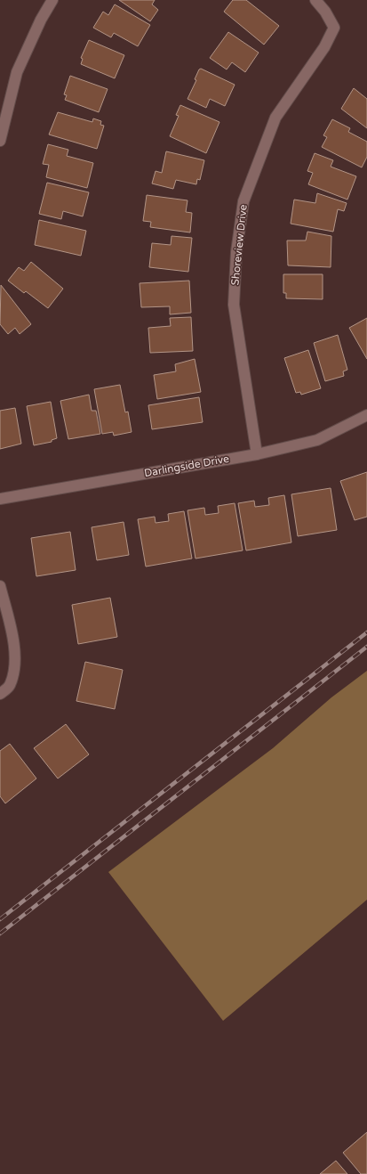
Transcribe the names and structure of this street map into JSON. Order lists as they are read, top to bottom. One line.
{"streets":{"street":["Shoreview Drive","Darlingside Drive"]},"crossings":[["Shoreview Drive","Darlingside Drive"]]}
